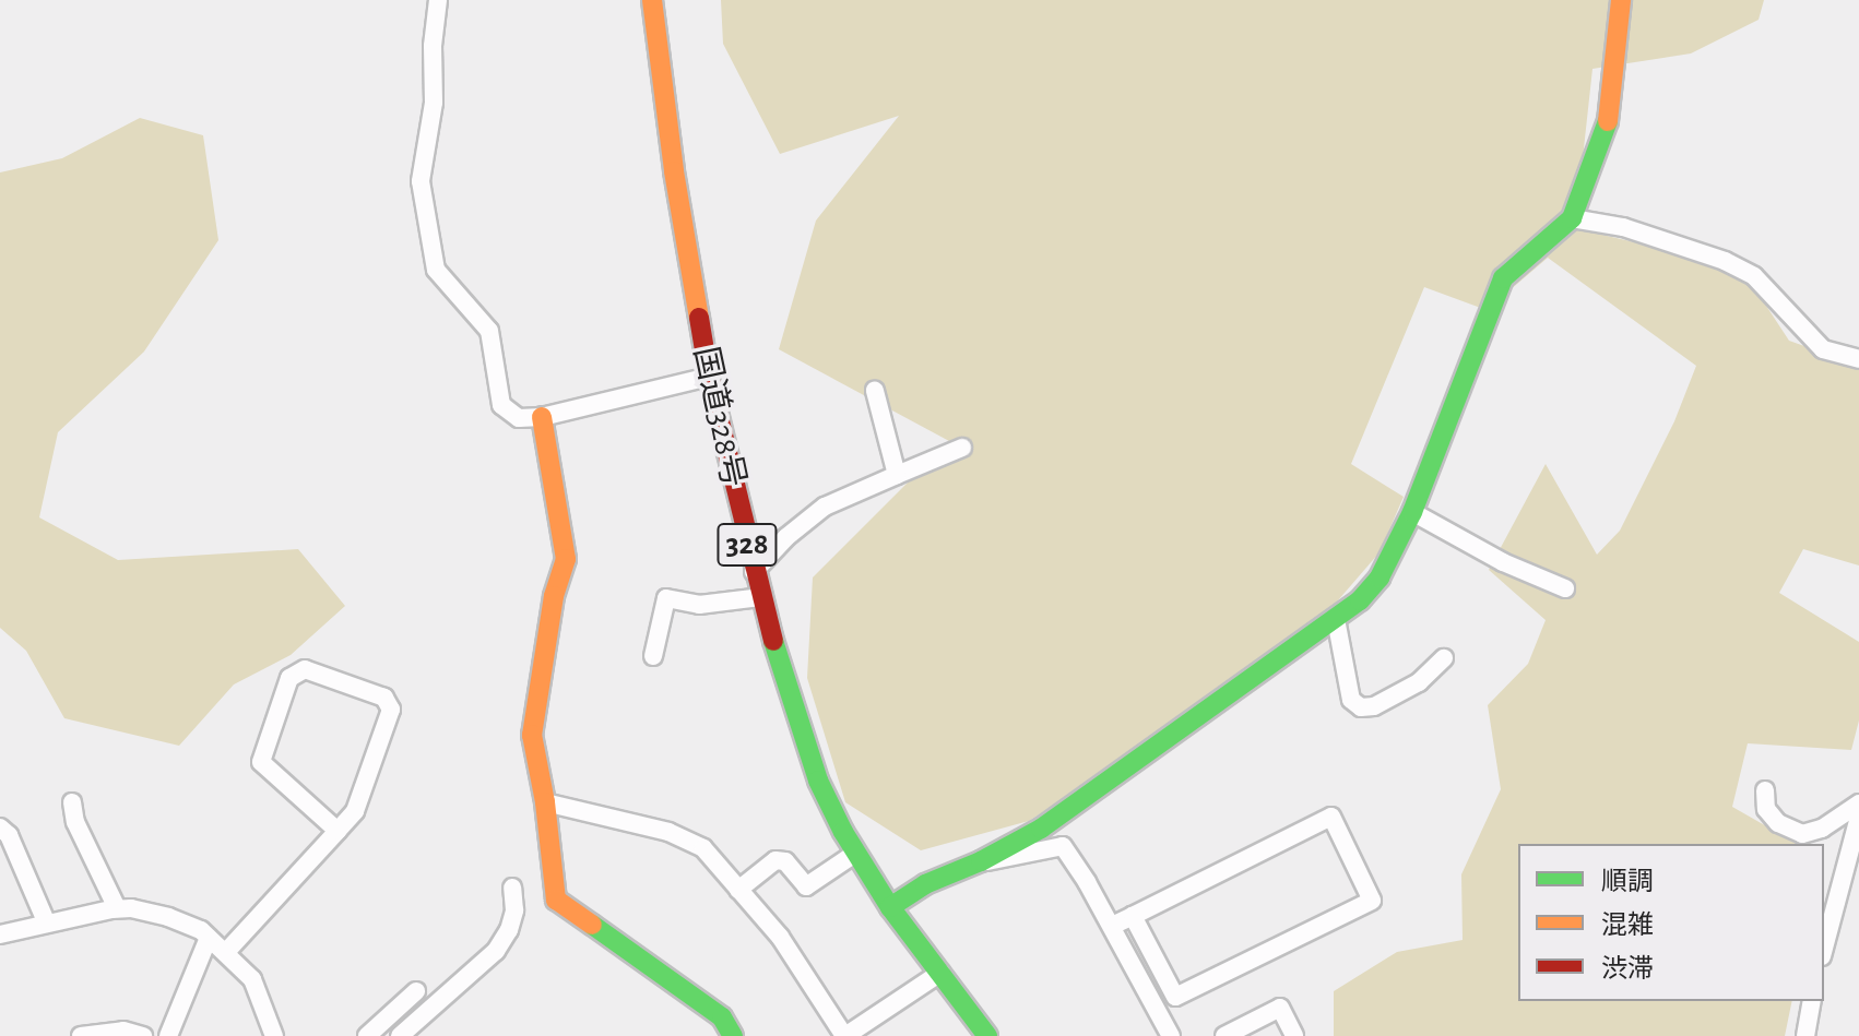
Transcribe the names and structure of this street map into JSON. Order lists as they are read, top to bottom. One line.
{"streets":{"main road":["国道328号","328"]},"legend":["順調","混雑","渋滞"]}
